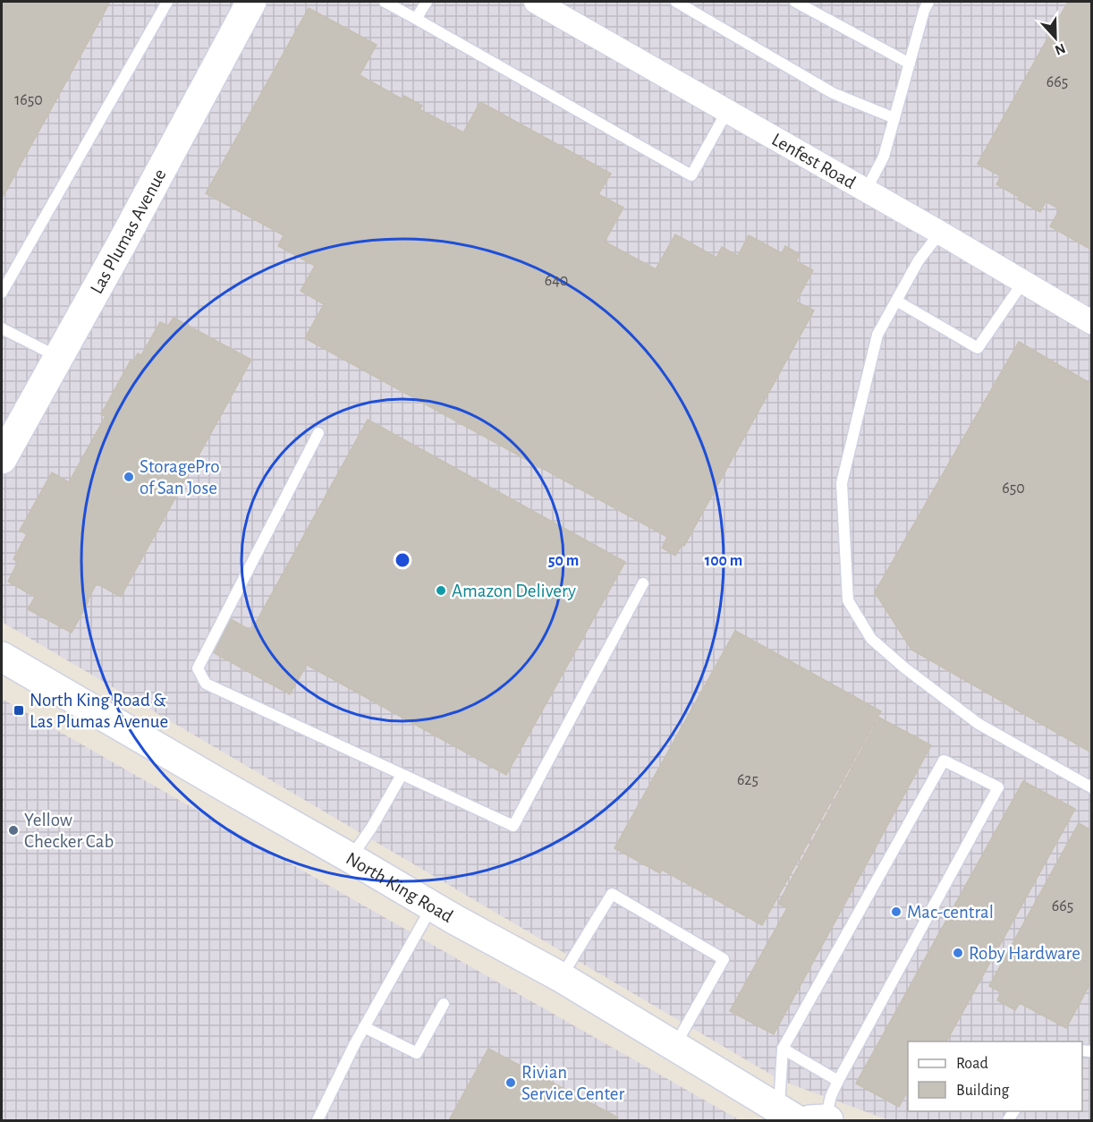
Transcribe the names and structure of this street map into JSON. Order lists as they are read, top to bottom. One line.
{"streets":{"main road":["Las Plumas Avenue","North King Road"],"street":["Lenfest Road"]},"places":{"other":["StoragePro of San Jose","Amazon Delivery","Yellow Checker Cab","Mac-central","Roby Hardware","Rivian Service Center"],"transit":["North King Road & Las Plumas Avenue"]},"house_numbers":["665","1650","640","650","625","665"],"legend":["Road","Building"],"north":"bottom","rings":["50 m","100 m"]}
